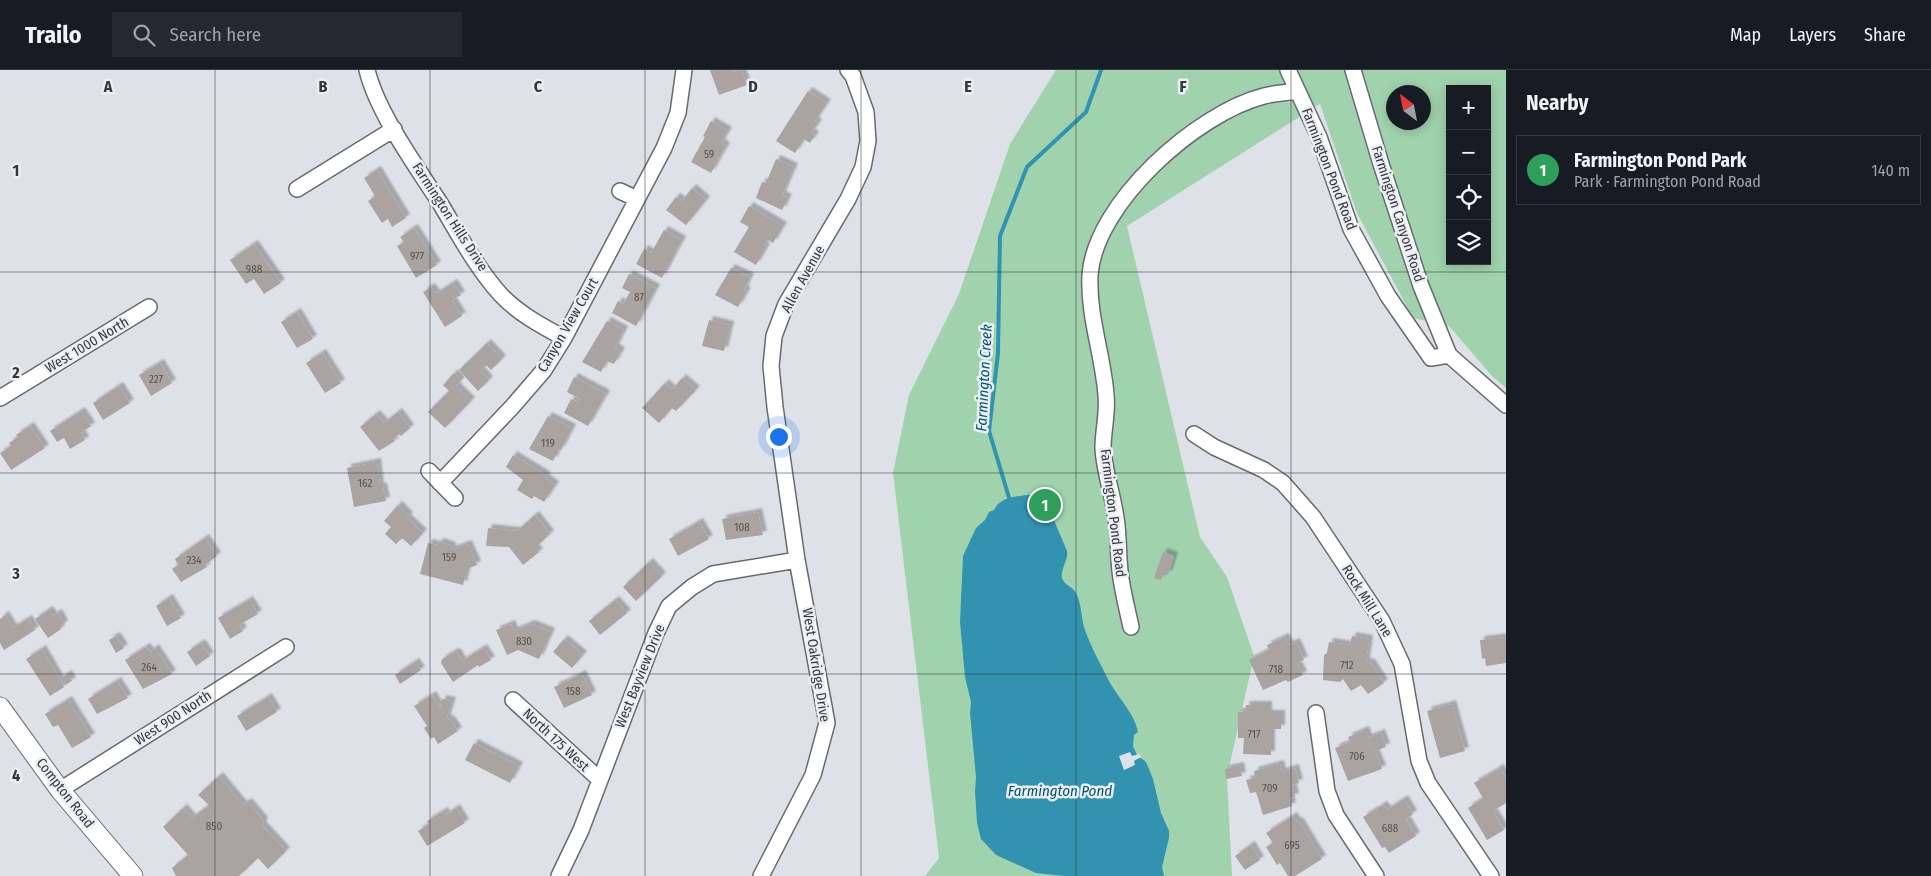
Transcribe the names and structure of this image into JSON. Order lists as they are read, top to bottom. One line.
{"streets":{"street":["Farmington Pond Road","Farmington Canyon Road","Farmington Hills Drive","Allen Avenue","Canyon View Court","West 1000 North","Rock Mill Lane","West Oakridge Drive","West Bayview Drive","West 900 North","North 175 West","Compton Road"]},"crossings":[["Farmington Pond Road","Farmington Canyon Road"],["Farmington Hills Drive","Canyon View Court"],["Allen Avenue","West Oakridge Drive"],["Allen Avenue","West Bayview Drive"],["West Oakridge Drive","West Bayview Drive"],["West Bayview Drive","North 175 West"],["West 900 North","Compton Road"]],"water":["Farmington Creek","Farmington Pond"],"house_numbers":["59","977","988","87","227","119","162","108","159","234","830","712","264","718","158","717","706","709","850","688","695"],"north":"top left","page":{"header":"Trailo","search":"Search here","nav":["Map","Layers","Share"],"heading":"Nearby","map_buttons":["+","−"],"list":[{"mark":"1","name":"Farmington Pond Park","note":"Park · Farmington Pond Road","value":"140 m"}],"pins":"1"},"grid":{"columns":["A","B","C","D","E","F"],"rows":["1","2","3","4"]}}
